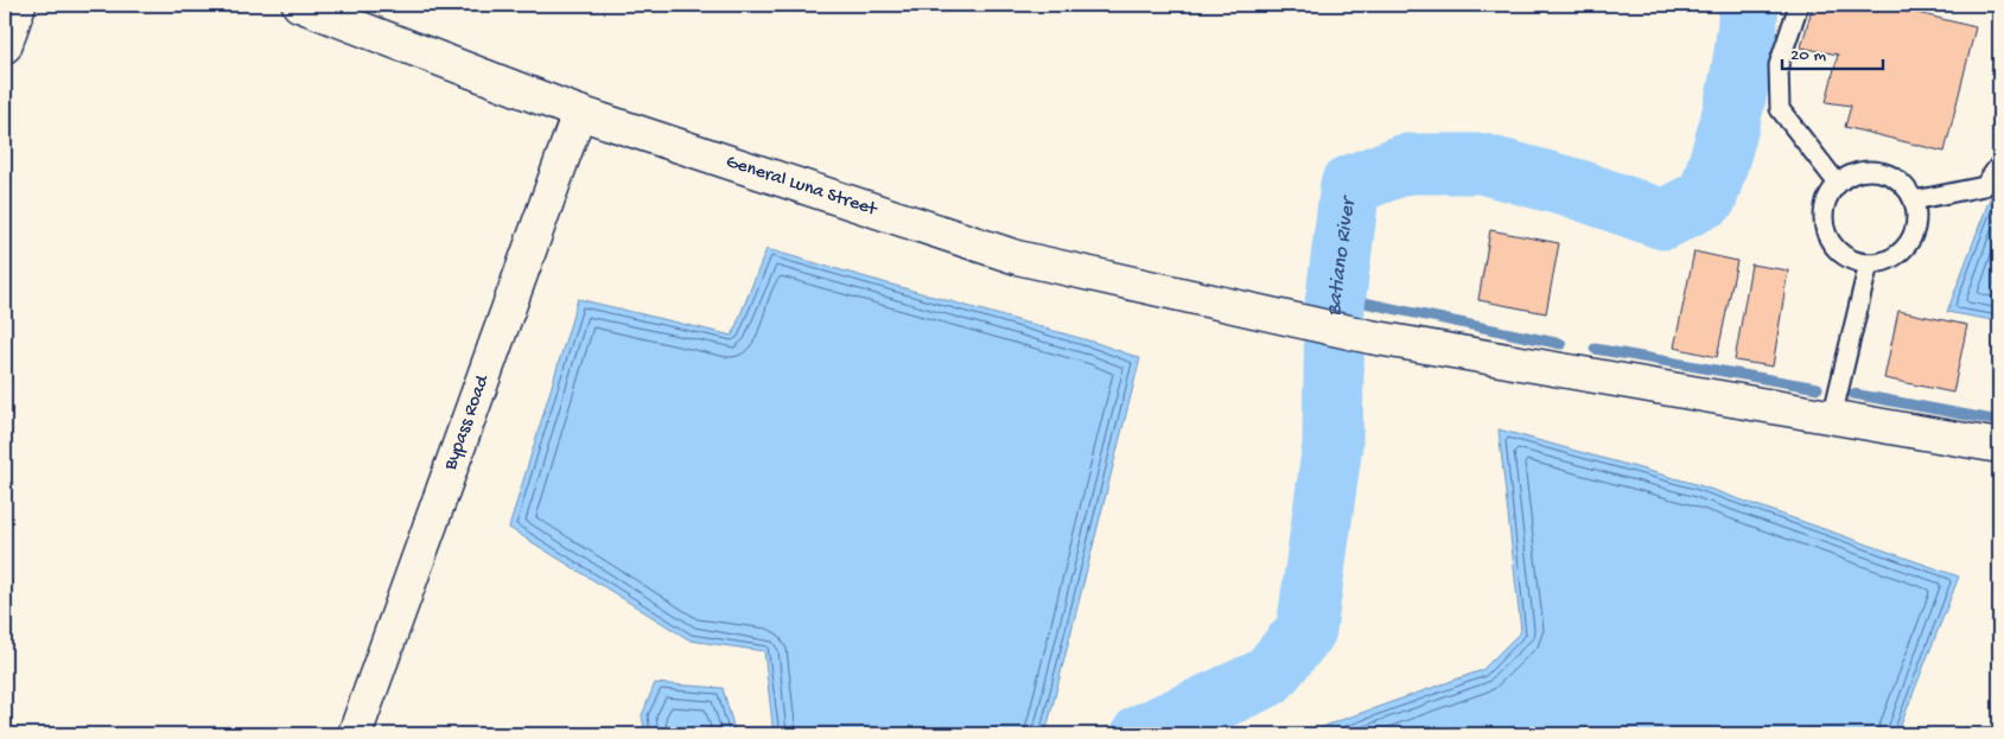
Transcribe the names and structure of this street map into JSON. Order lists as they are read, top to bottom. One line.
{"streets":{"main road":["General Luna Street","Bypass Road"]},"crossings":[["General Luna Street","Bypass Road"]],"water":["Batiano River"],"scale_bar":"20 m"}
